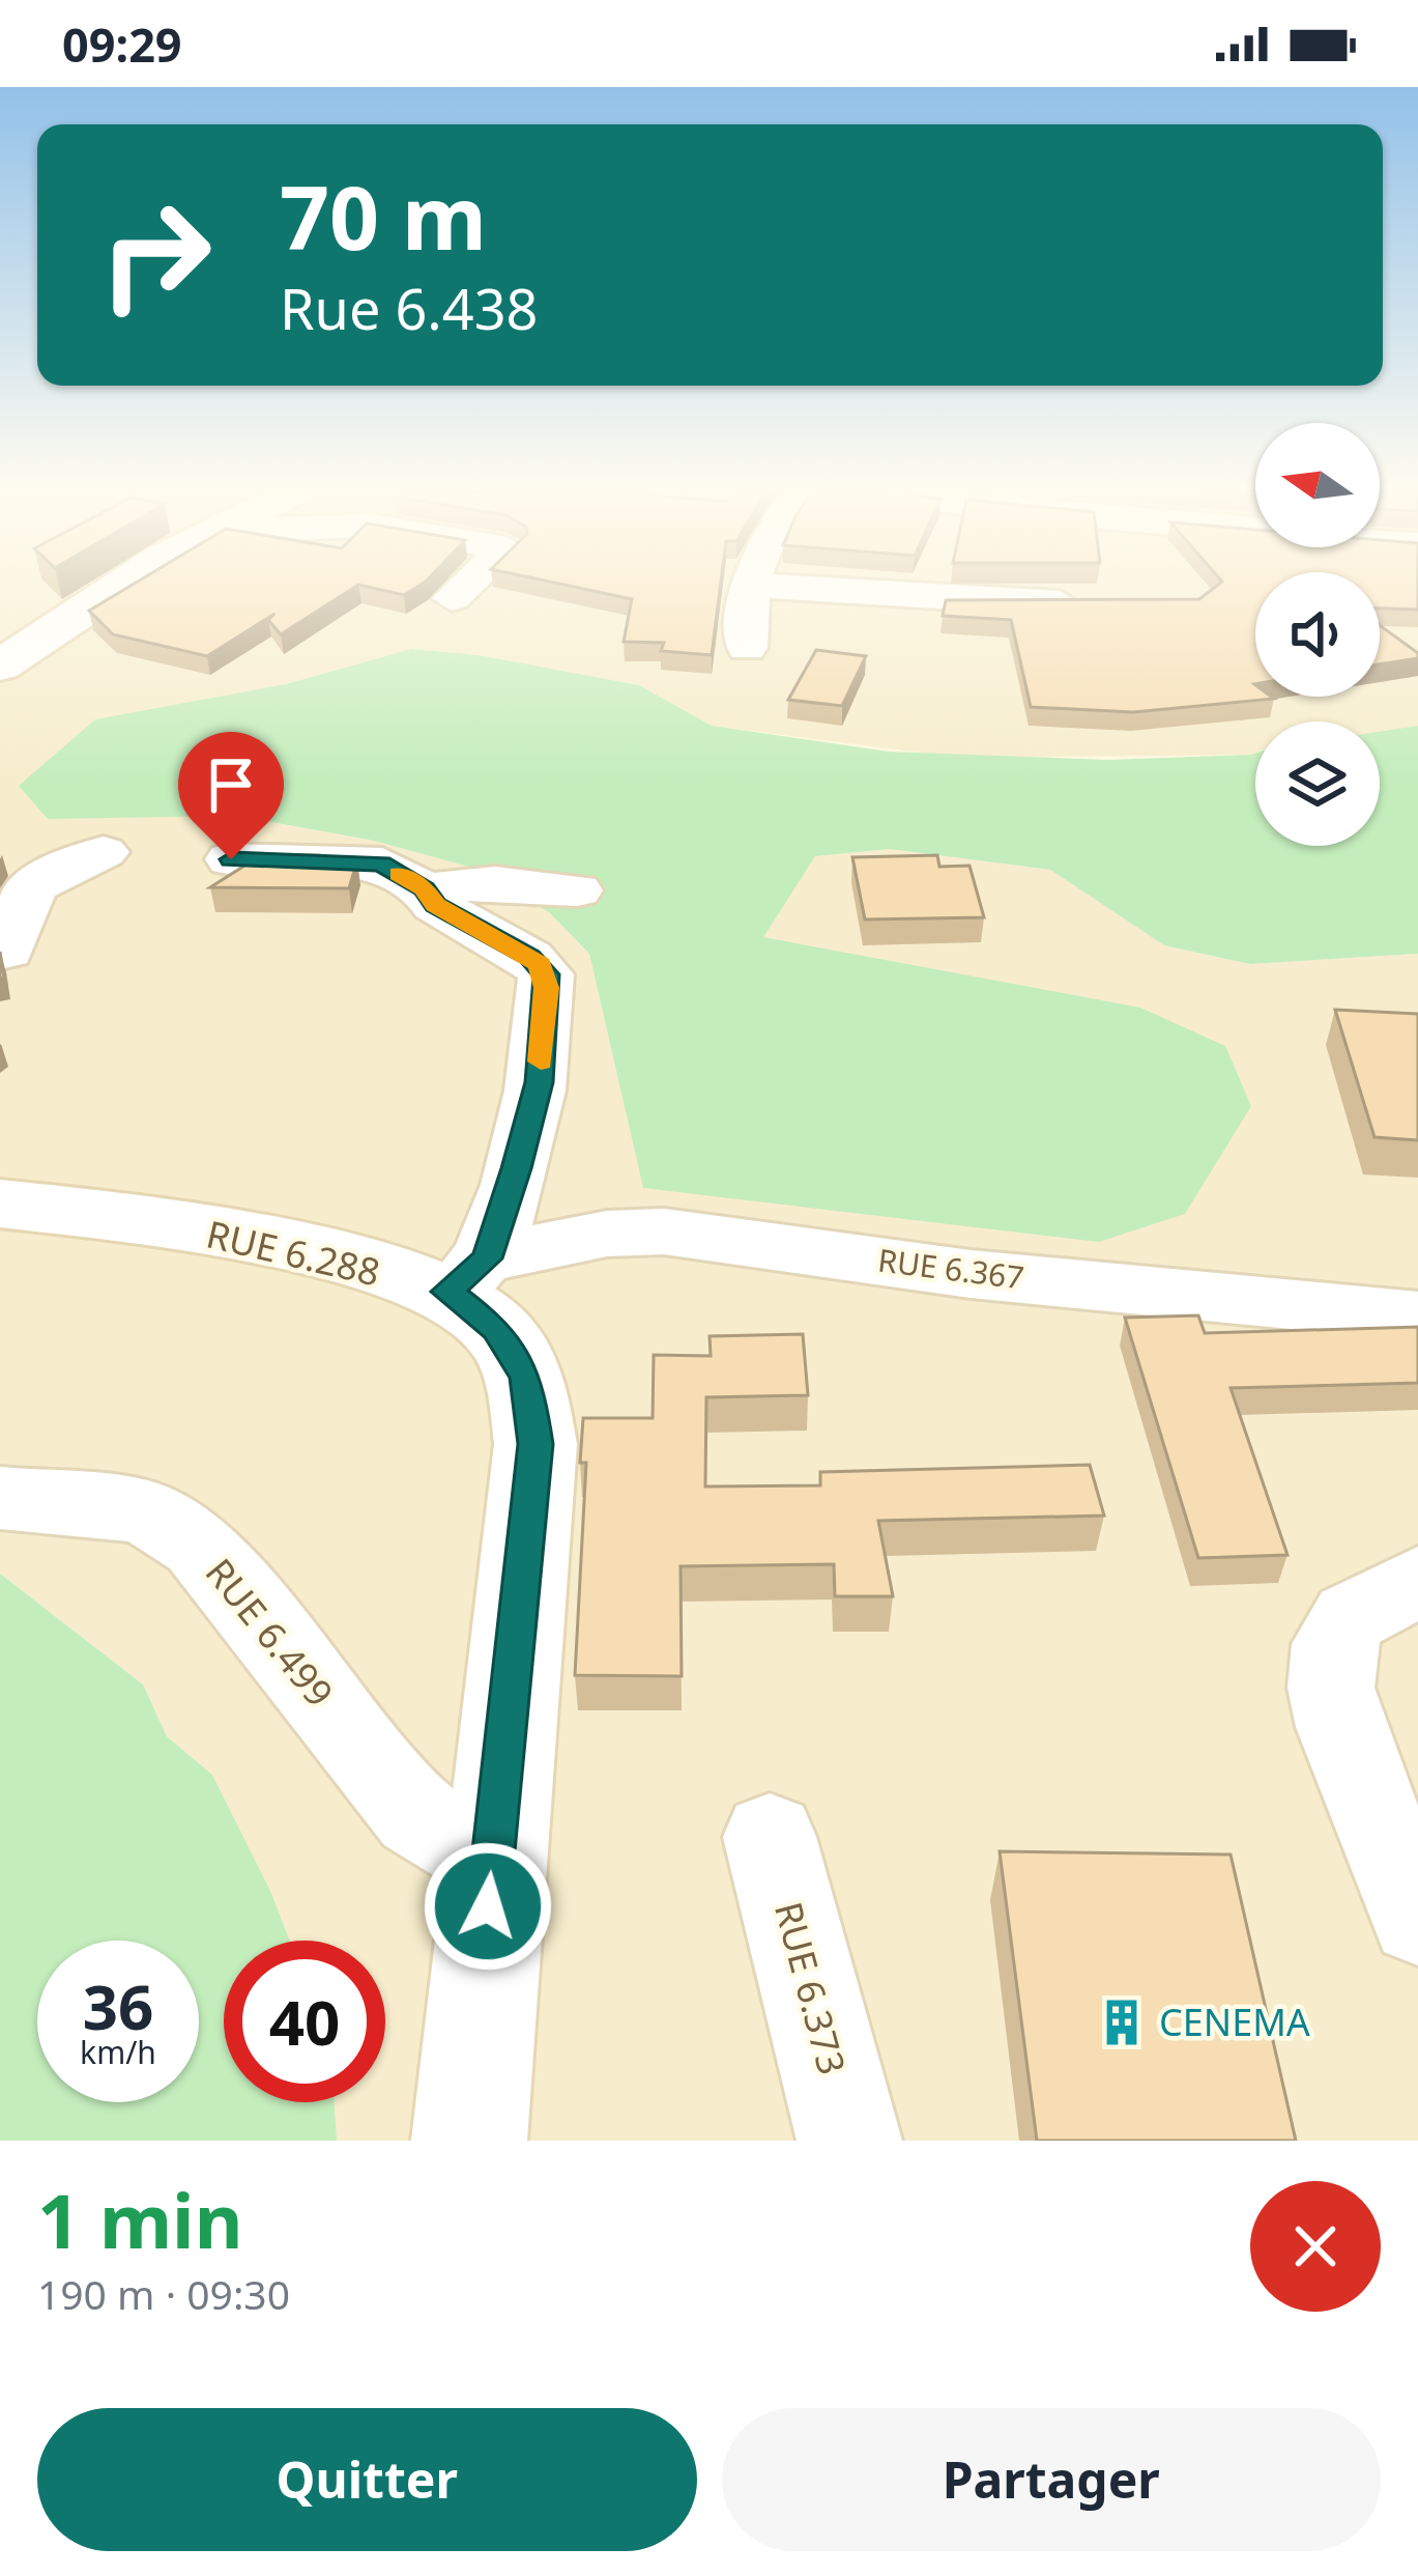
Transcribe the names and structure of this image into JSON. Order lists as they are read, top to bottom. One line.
{"streets":{"street":["RUE 6.288","RUE 6.367","RUE 6.499","RUE 6.373"]},"crossings":[["RUE 6.288","RUE 6.367"],["RUE 6.288","RUE 6.499"]],"places":{"building":["CENEMA"]},"north":"left","page":{"status":"09:29","turn":["70 m","Rue 6.438"],"speed":"36 km/h","limit":"40","heading":["1 min","190 m · 09:30"],"buttons":["Quitter","Partager"]}}
